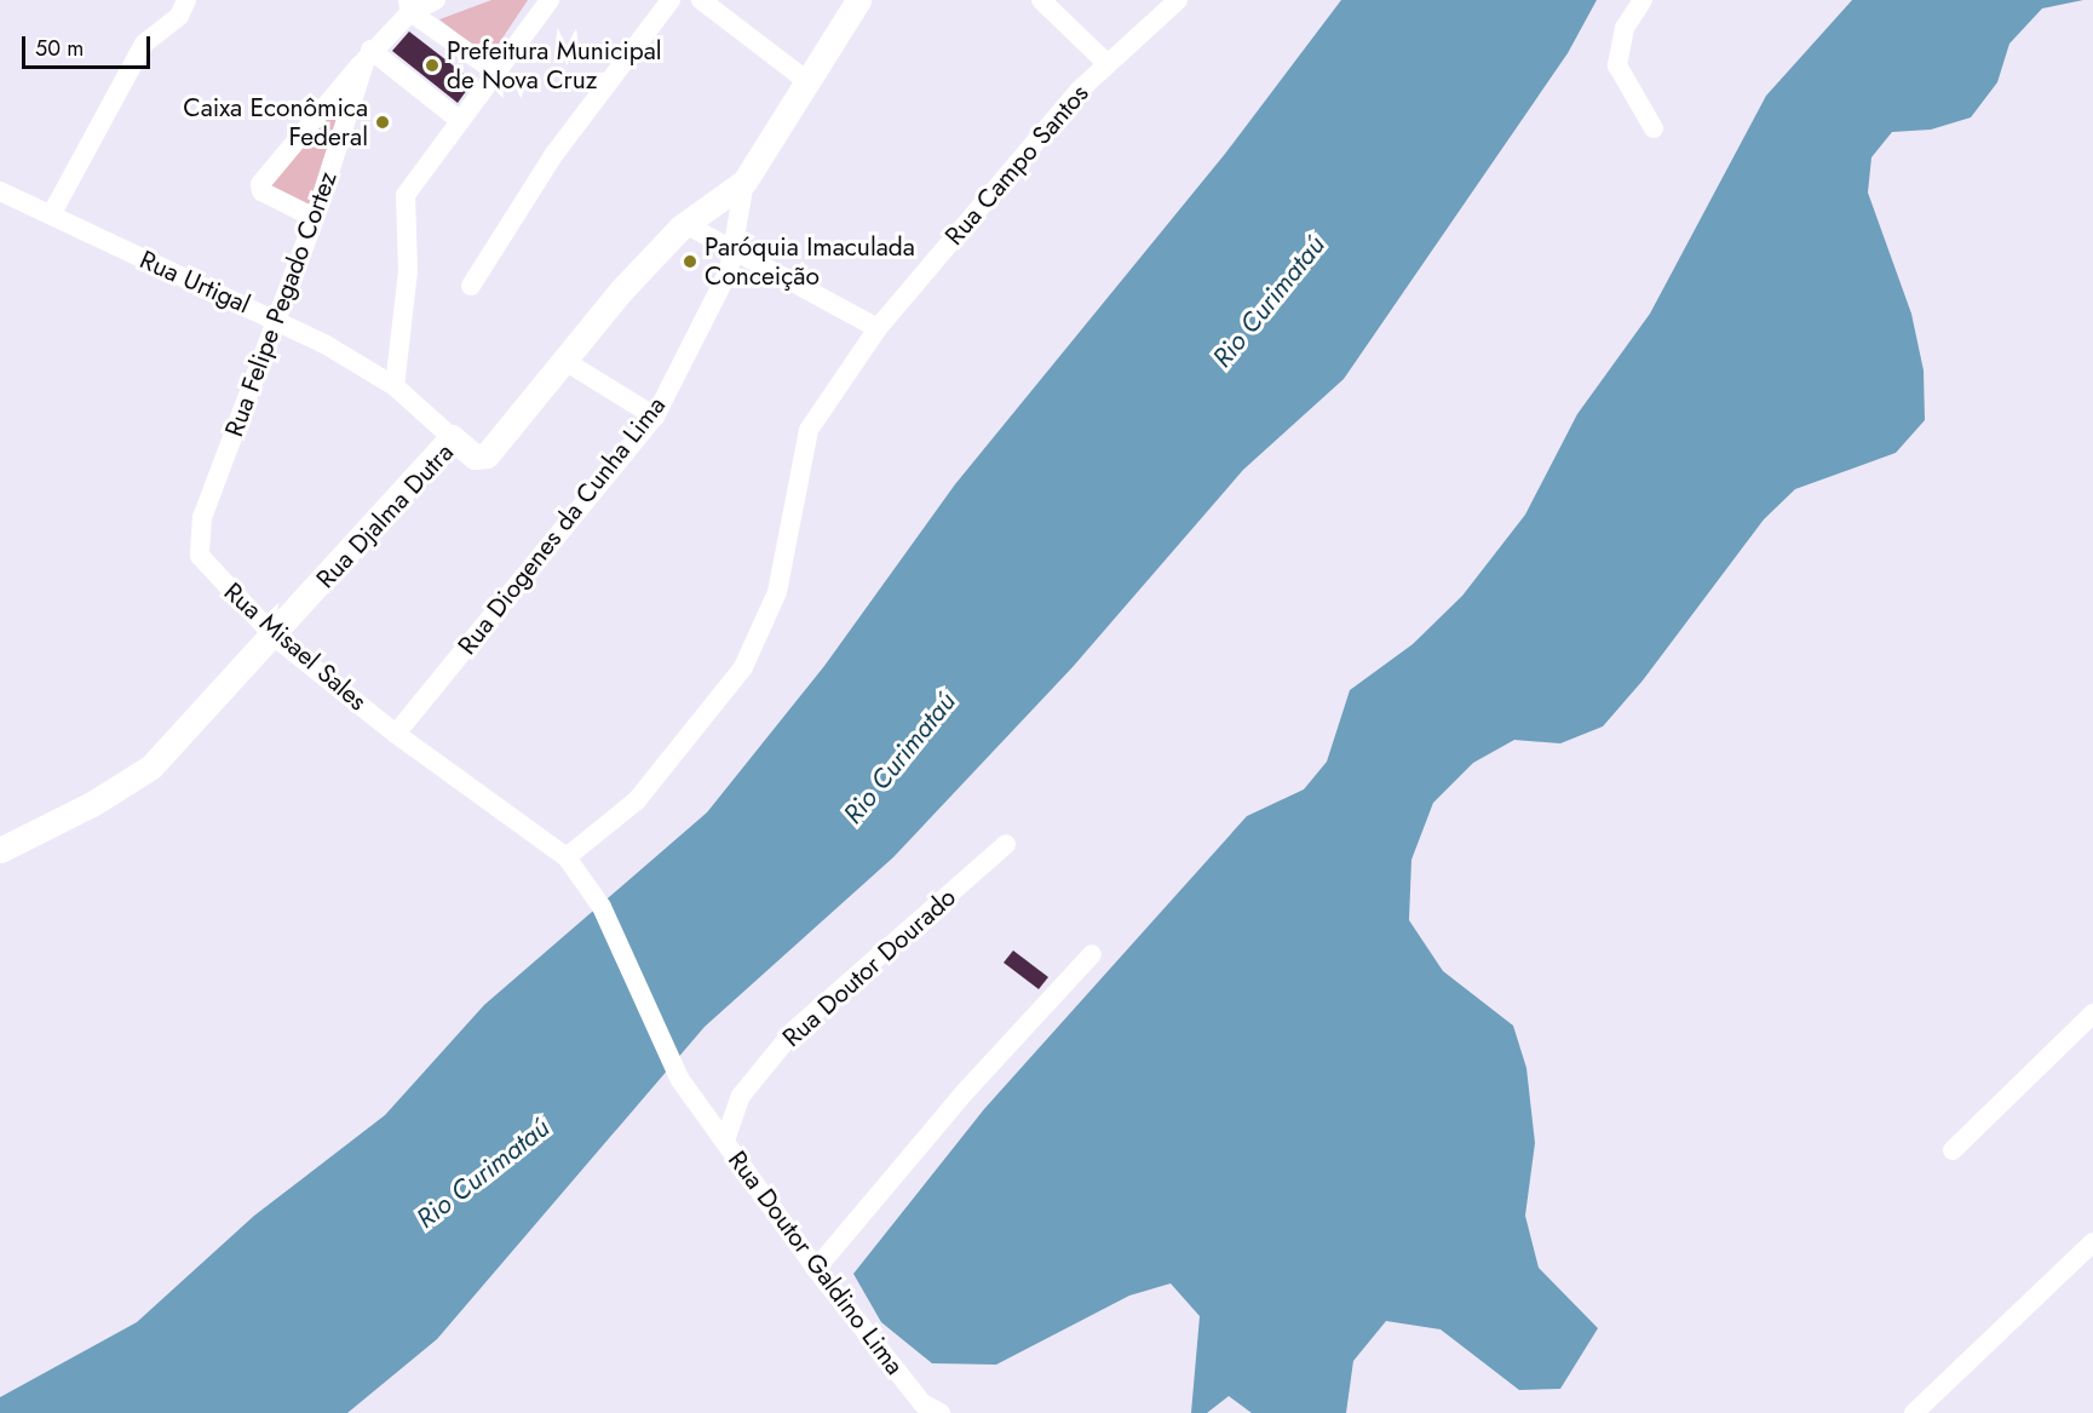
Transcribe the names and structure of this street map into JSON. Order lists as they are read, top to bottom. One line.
{"streets":{"main road":["Rua Djalma Dutra"],"street":["Rua Campo Santos","Rua Urtigal","Rua Felipe Pegado Cortez","Rua Diogenes da Cunha Lima","Rua Misael Sales","Rua Doutor Dourado","Rua Doutor Galdino Lima"]},"crossings":[["Rua Campo Santos","Rua Doutor Galdino Lima"],["Rua Urtigal","Rua Felipe Pegado Cortez"],["Rua Urtigal","Rua Djalma Dutra"],["Rua Felipe Pegado Cortez","Rua Misael Sales"],["Rua Djalma Dutra","Rua Diogenes da Cunha Lima"],["Rua Djalma Dutra","Rua Misael Sales"],["Rua Diogenes da Cunha Lima","Rua Misael Sales"],["Rua Doutor Dourado","Rua Doutor Galdino Lima"]],"water":["Rio Curimataú"],"places":["Prefeitura Municipal de Nova Cruz","Caixa Econômica Federal","Paróquia Imaculada Conceição"],"scale_bar":"50 m"}
